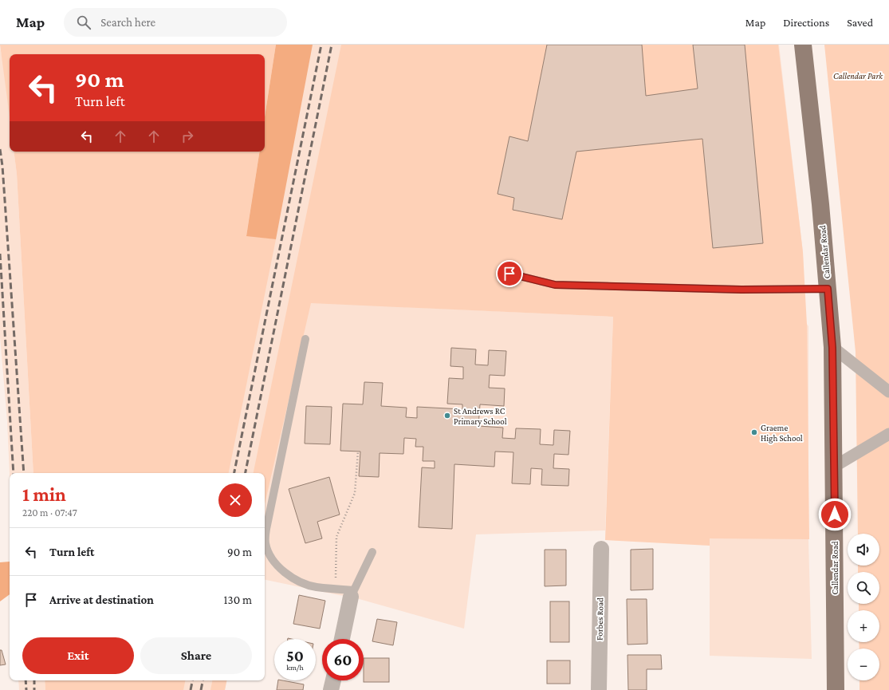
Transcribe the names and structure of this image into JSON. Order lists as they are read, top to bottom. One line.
{"streets":{"main road":["Callendar Road"],"street":["Forbes Road"]},"parks":["Callendar Park"],"places":["St Andrews RC Primary School","Graeme High School"],"page":{"header":"Map","search":"Search here","nav":["Map","Directions","Saved"],"turn":["90 m","Turn left"],"heading":["1 min","220 m · 07:47"],"list":[{"name":"Turn left","value":"90 m"},{"name":"Arrive at destination","value":"130 m"}],"map_buttons":["+","−"],"buttons":["Exit","Share"],"speed":"50 km/h","limit":"60"}}
